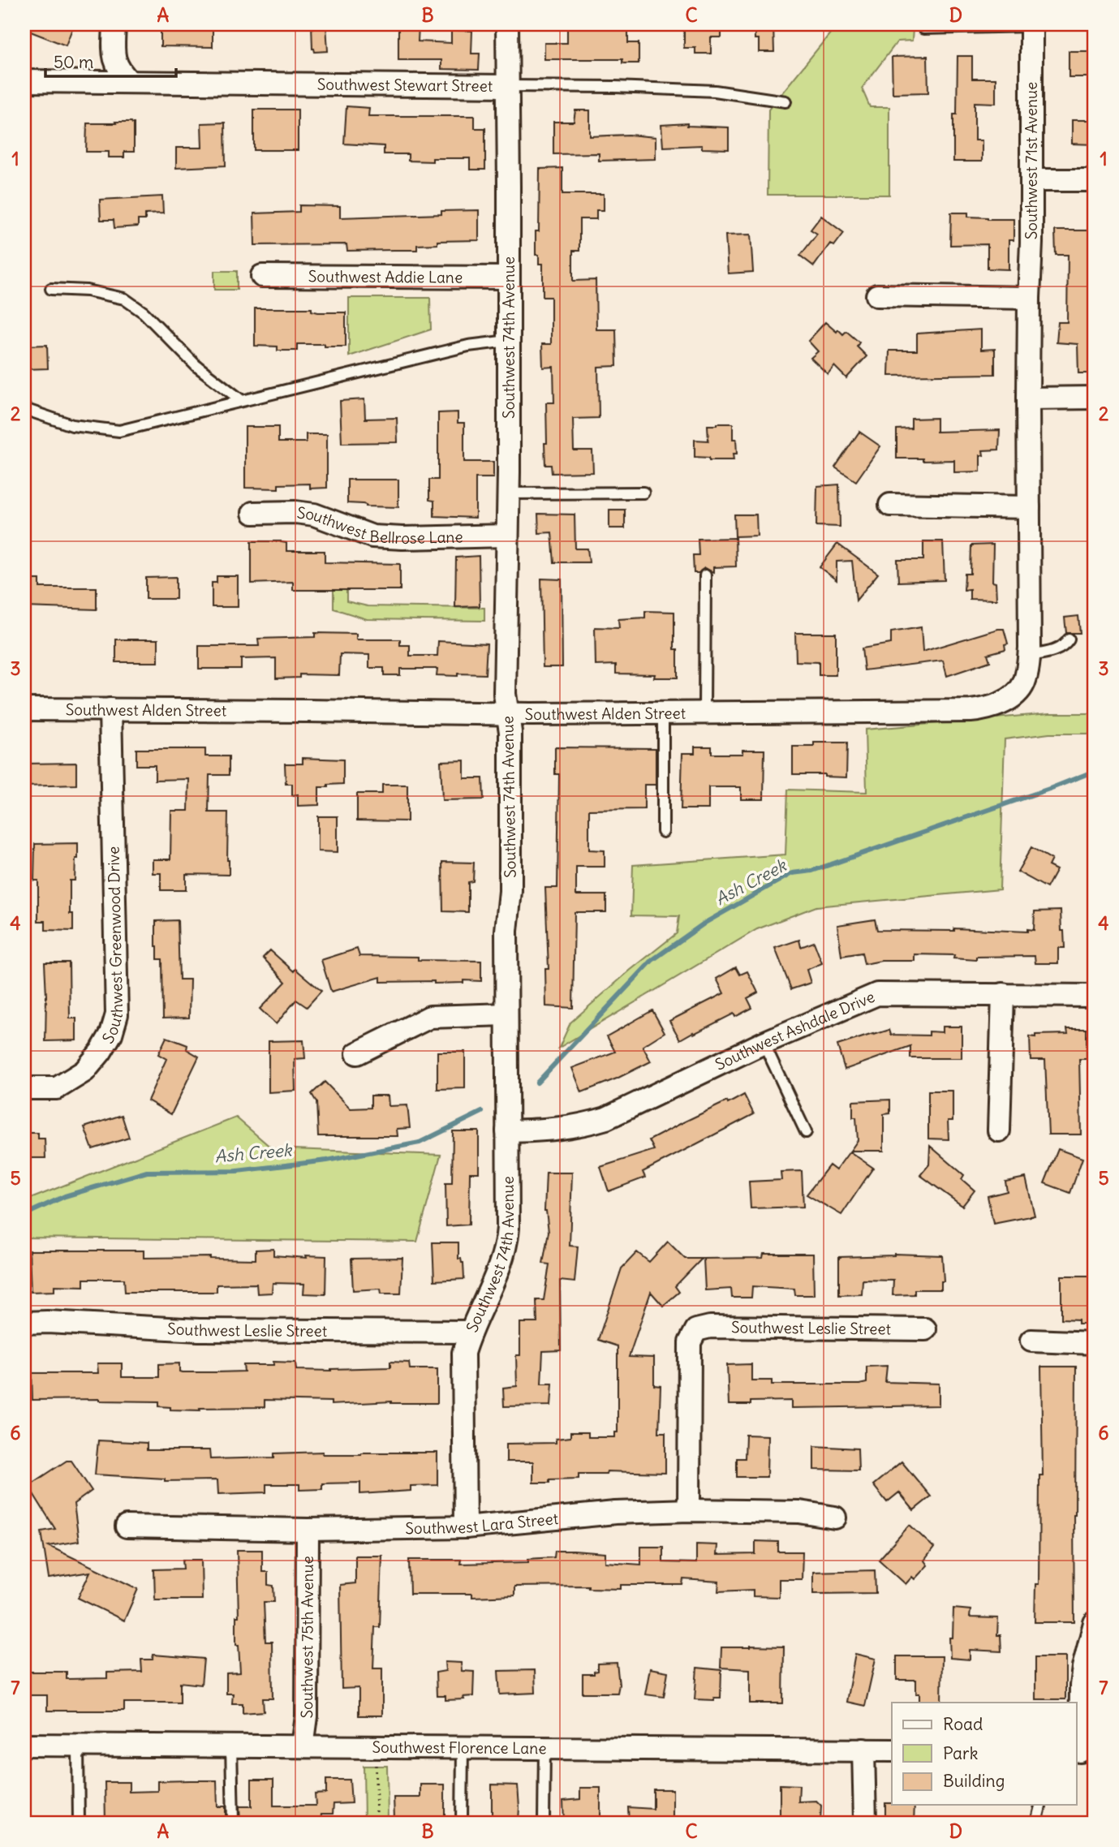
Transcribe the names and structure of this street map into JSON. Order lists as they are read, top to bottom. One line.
{"streets":{"street":["Southwest Stewart Street","Southwest 71st Avenue","Southwest Addie Lane","Southwest 74th Avenue","Southwest Bellrose Lane","Southwest Alden Street","Southwest Greenwood Drive","Southwest Ashdale Drive","Southwest Leslie Street","Southwest Lara Street","Southwest 75th Avenue","Southwest Florence Lane"]},"crossings":[["Southwest Stewart Street","Southwest 74th Avenue"],["Southwest 71st Avenue","Southwest Alden Street"],["Southwest Addie Lane","Southwest 74th Avenue"],["Southwest 74th Avenue","Southwest Bellrose Lane"],["Southwest 74th Avenue","Southwest Alden Street"],["Southwest 74th Avenue","Southwest Ashdale Drive"],["Southwest 74th Avenue","Southwest Leslie Street"],["Southwest 74th Avenue","Southwest Lara Street"],["Southwest Alden Street","Southwest Greenwood Drive"],["Southwest Leslie Street","Southwest Lara Street"],["Southwest Lara Street","Southwest 75th Avenue"],["Southwest 75th Avenue","Southwest Florence Lane"]],"water":["Ash Creek"],"legend":["Road","Park","Building"],"scale_bar":"50 m","grid":{"columns":["A","B","C","D"],"rows":["1","2","3","4","5","6","7"]}}
